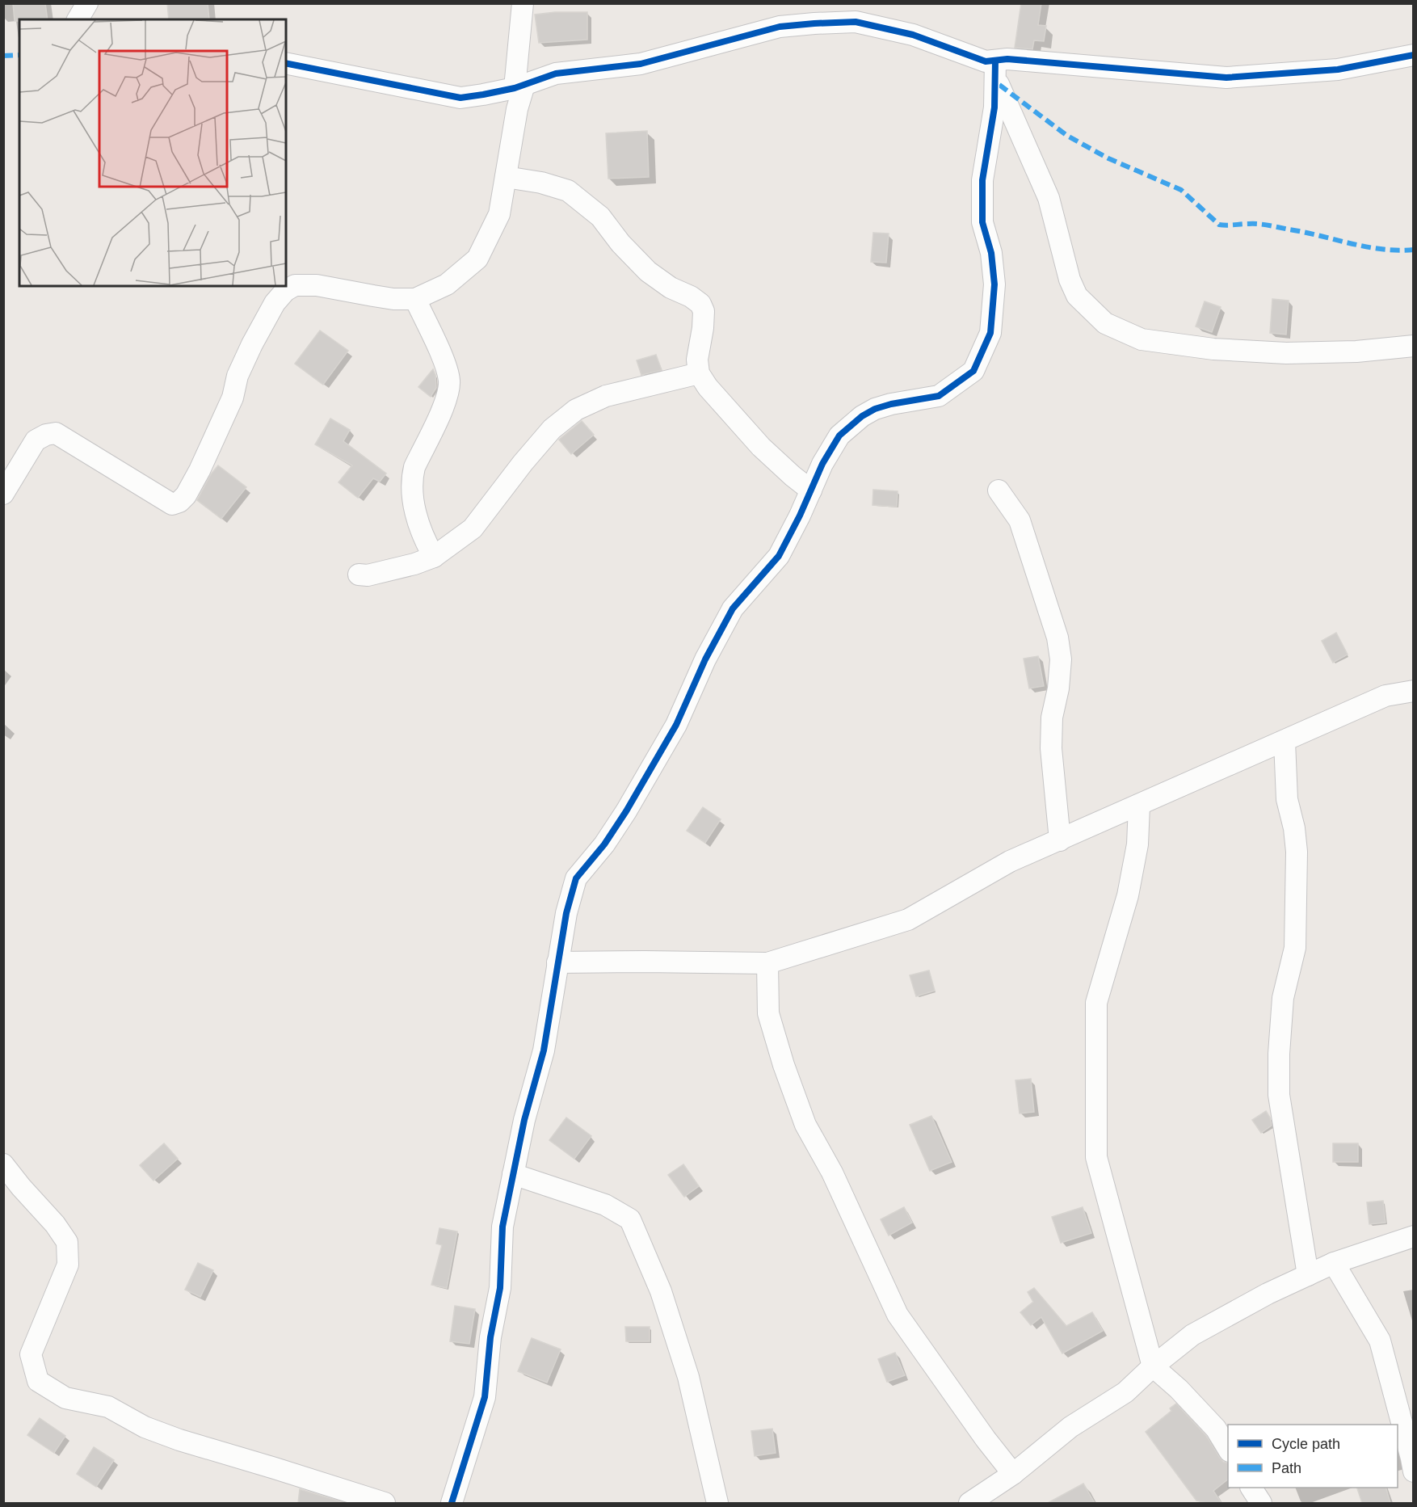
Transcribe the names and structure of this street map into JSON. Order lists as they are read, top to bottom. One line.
{"legend":["Cycle path","Path"]}
